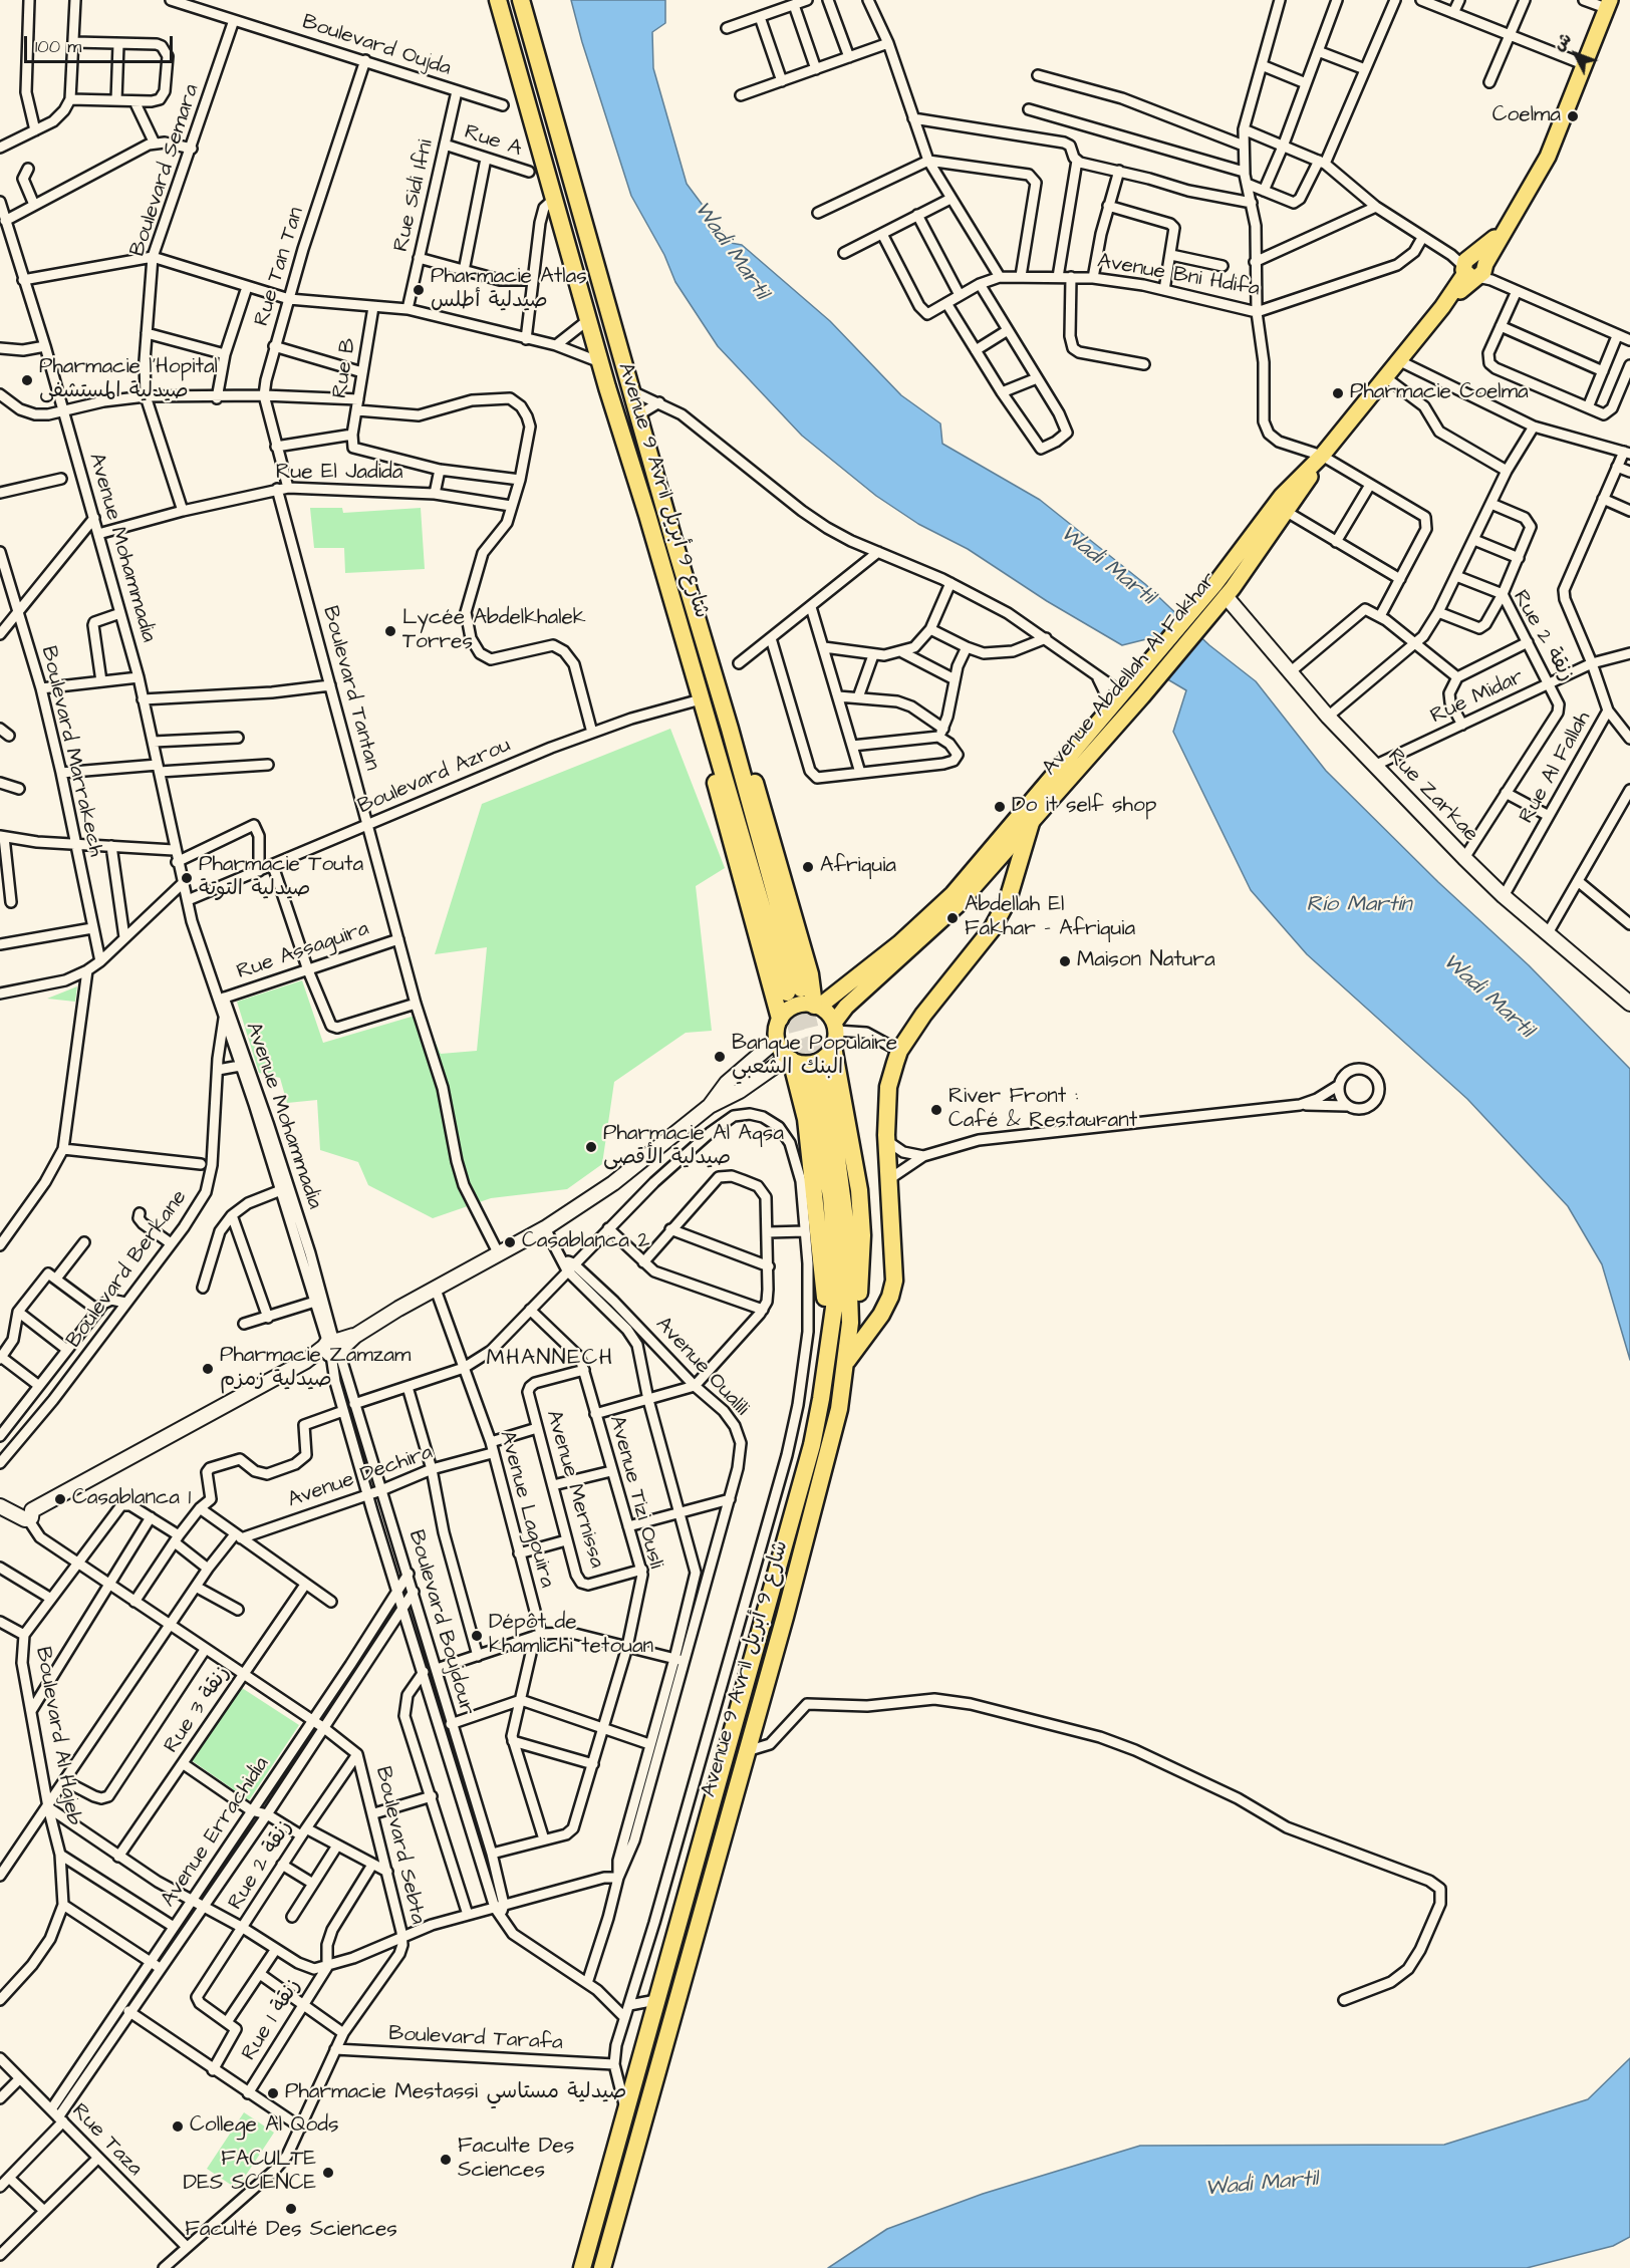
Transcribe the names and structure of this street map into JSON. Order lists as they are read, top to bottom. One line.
{"streets":{"highway":["Avenue 9 Avril شارع 9 أبريل"],"main road":["Avenue Abdellah Al Fakhar"],"street":["Boulevard Oujda","Rue A","Boulevard Semara","Rue Sidi Ifni","Rue Tan Tan","Avenue Bni Hdifa","Rue B","Rue El Jadida","Avenue Mohammadia","Rue 2 زنقة","Boulevard Tantan","Rue Midar","Boulevard Marrakech","Rue Al Fallah","Boulevard Azrou","Rue Zarkae","Rue Assaguira","Boulevard Berkane","Avenue Oualili","Avenue Dechira","Avenue Mernissa","Avenue Tizi Ousli","Avenue Lagouira","Boulevard Boujdour","Rue 3 زنقة","Boulevard Al Hajeb","Avenue Errachidia","Boulevard Sebta","Rue 1 زنقة","Boulevard Tarafa","Rue Taza"]},"crossings":[["Boulevard Oujda","Boulevard Semara"],["Boulevard Oujda","Rue Sidi Ifni"],["Boulevard Oujda","Rue Tan Tan"],["Rue A","Rue Sidi Ifni"],["Boulevard Semara","Rue El Jadida"],["Rue Tan Tan","Rue El Jadida"],["Rue El Jadida","Avenue Mohammadia"],["Rue El Jadida","Boulevard Tantan"],["Avenue 9 Avril شارع 9 أبريل","Boulevard Azrou"],["Avenue Mohammadia","Boulevard Azrou"],["Avenue Mohammadia","Rue Assaguira"],["Avenue Mohammadia","Boulevard Berkane"],["Avenue Mohammadia","Boulevard Boujdour"],["Rue 2 زنقة","Rue Midar"],["Rue 2 زنقة","Rue Zarkae"],["Rue 2 زنقة","Boulevard Sebta"],["Avenue Abdellah Al Fakhar","Rue Zarkae"],["Boulevard Tantan","Boulevard Azrou"],["Boulevard Tantan","Rue Assaguira"],["Rue Midar","Rue Al Fallah"],["Rue Midar","Rue Zarkae"],["Rue Al Fallah","Rue Zarkae"],["Avenue Dechira","Avenue Lagouira"],["Avenue Dechira","Boulevard Boujdour"],["Avenue Mernissa","Avenue Tizi Ousli"],["Avenue Tizi Ousli","Boulevard Boujdour"],["Boulevard Boujdour","Avenue Errachidia"],["Rue 3 زنقة","Boulevard Sebta"],["Boulevard Al Hajeb","Boulevard Sebta"],["Avenue Errachidia","Boulevard Sebta"],["Avenue Errachidia","Rue Taza"],["Boulevard Sebta","Boulevard Tarafa"],["Boulevard Sebta","Rue Taza"]],"districts":["MHANNECH"],"water":["Wadi Martil","Río Martín"],"places":["Coelma","Pharmacie Atlas صيدلية أطلس","Pharmacie l'Hopital صيدلية المستشفى","Pharmacie Coelma","Lycée Abdelkhalek Torres","Do it self shop","Afriquia","Pharmacie Touta صيدلية التوتة","Abdellah El Fakhar - Afriquia","Maison Natura","Banque Populaire البنك الشعبي","River Front : Café & Restaurant","Pharmacie Al Aqsa صيدلية الأقصى","Casablanca 2","Pharmacie Zamzam صيدلية زمزم","Casablanca 1","Dépôt de khamlichi tetouan","Pharmacie Mestassi صيدلية مستاسي","College Al Qods","Faculte Des Sciences","FACULTE DES SCIENCE","Faculté Des Sciences"],"scale_bar":"100 m","north":"top left"}
